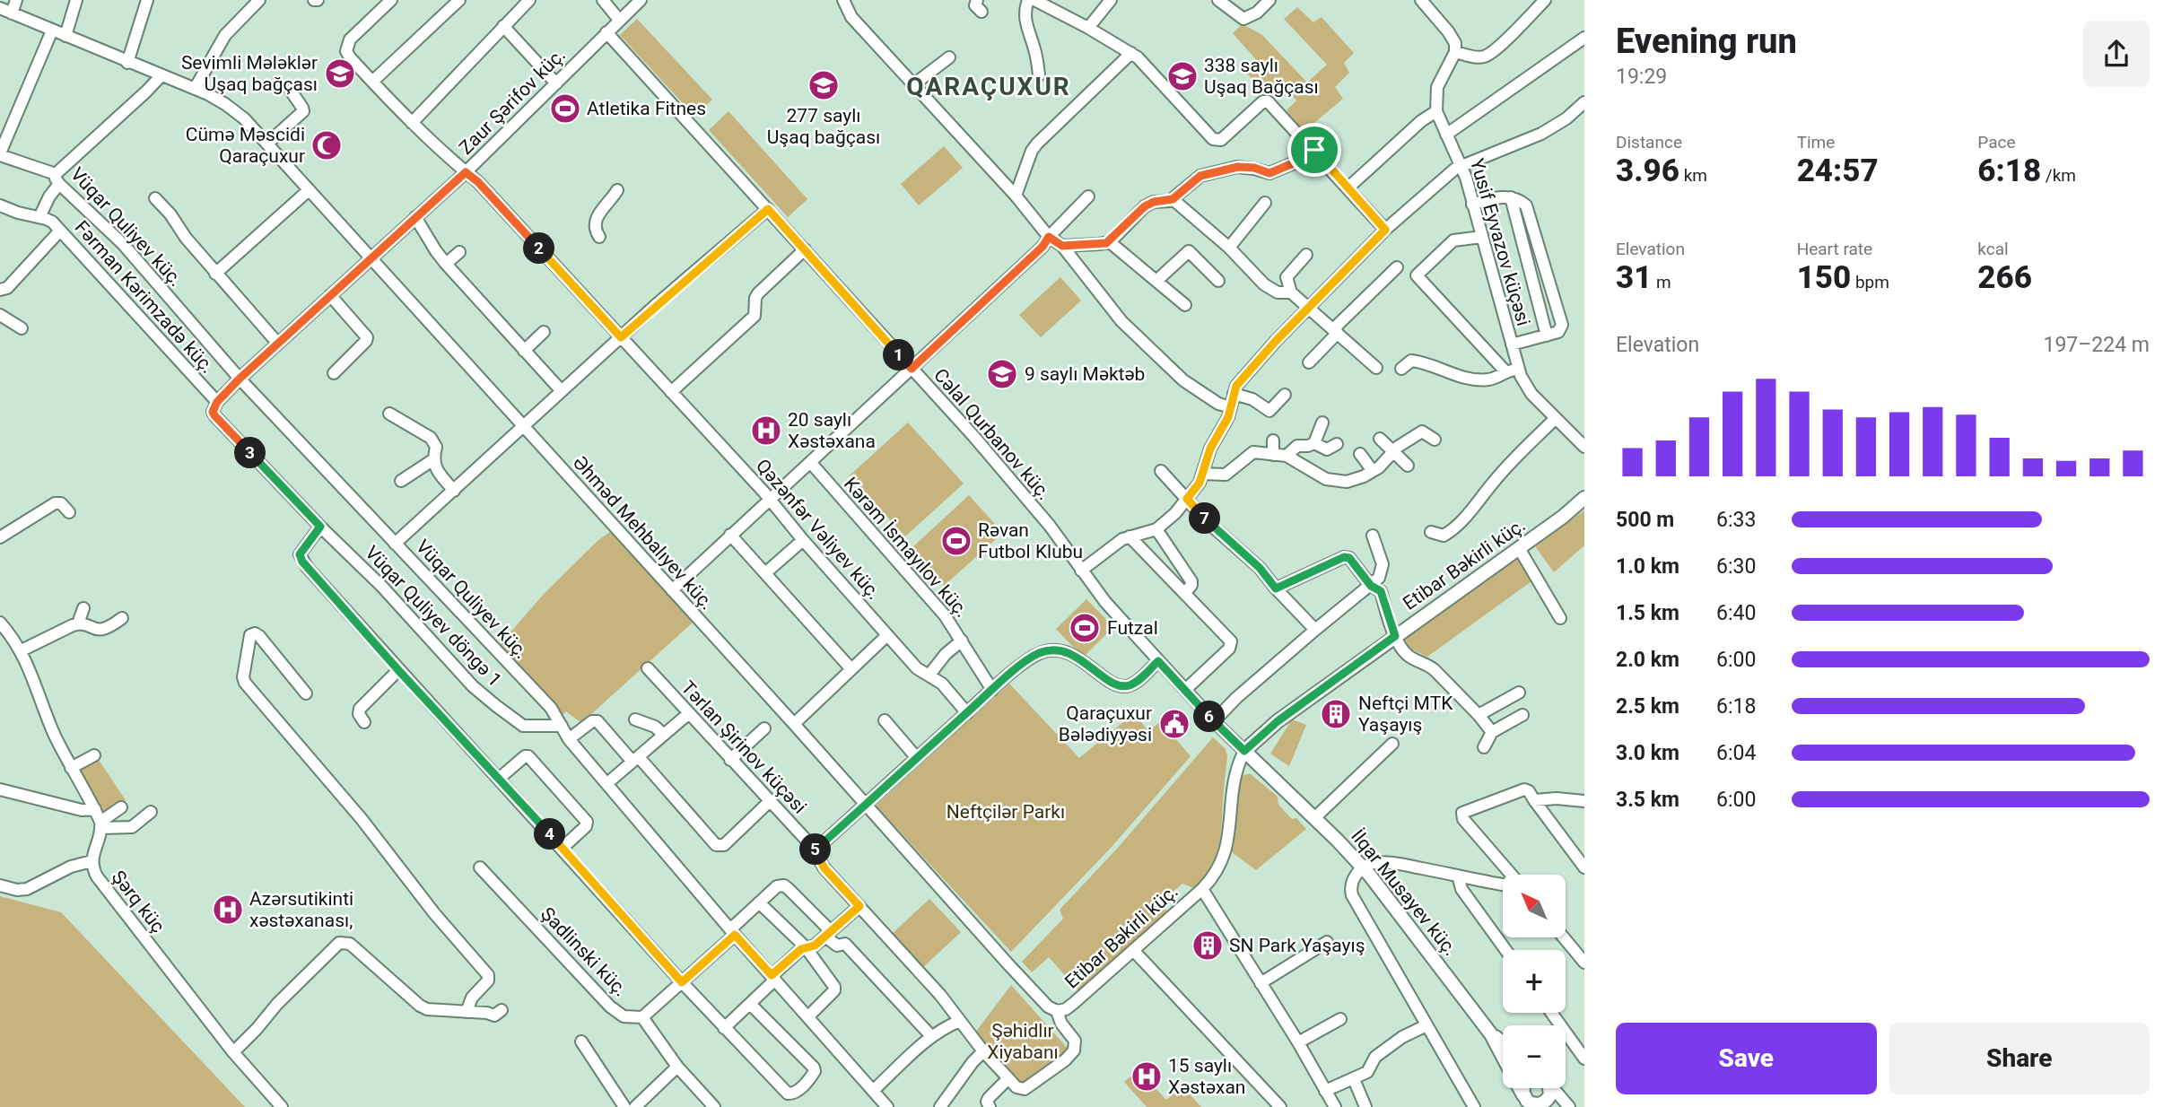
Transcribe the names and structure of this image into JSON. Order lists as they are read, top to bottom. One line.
{"streets":{"main road":["Etibar Bəkirli küç.","İlqar Musayev küç."],"street":["Zaur Şərifov küç.","Vüqar Quliyev küç.","Yusif Eyvazov küçəsi","Fərman Kərimzadə küç.","Cəlal Qurbanov küç.","Qəzənfər Vəliyev küç.","Əhməd Mehbalıyev küç.","Kərəm İsmayılov küç.","Vüqar Quliyev döngə 1","Tərlan Şirinov küçəsi","Şərq küç","Şadlinski küç."]},"crossings":[["Zaur Şərifov küç.","Vüqar Quliyev küç."],["Zaur Şərifov küç.","Fərman Kərimzadə küç."],["Zaur Şərifov küç.","Cəlal Qurbanov küç."],["Zaur Şərifov küç.","Qəzənfər Vəliyev küç."],["Zaur Şərifov küç.","Əhməd Mehbalıyev küç."],["Vüqar Quliyev küç.","Vüqar Quliyev döngə 1"],["Fərman Kərimzadə küç.","Vüqar Quliyev döngə 1"],["Cəlal Qurbanov küç.","Etibar Bəkirli küç."],["Cəlal Qurbanov küç.","İlqar Musayev küç."],["Əhməd Mehbalıyev küç.","Etibar Bəkirli küç."],["Etibar Bəkirli küç.","İlqar Musayev küç."]],"districts":["QARAÇUXUR"],"parks":["Neftçilər Parkı","Şəhidlır Xiyabanı"],"places":{"school or university":["Sevimli Mələklər Uşaq bağçası","338 saylı Uşaq Bağçası","277 saylı Uşaq bağçası","9 saylı Məktəb"],"sports":["Atletika Fitnes","Rəvan Futbol Klubu","Futzal"],"mosque":["Cümə Məscidi Qaraçuxur"],"hospital":["20 saylı Xəstəxana","Azərsutikinti xəstəxanası,","15 saylı Xəstəxan"],"building":["Neftçi MTK Yaşayış","SN Park Yaşayış"],"public building":["Qaraçuxur Bələdiyyəsi"]},"north":"top left","page":{"heading":["Evening run","19:29"],"stats":[["Distance","3.96 km"],["Time","24:57"],["Pace","6:18 /km"],["Elevation","31 m"],["Heart rate","150 bpm"],["kcal","266"]],"pins":["2","1","3","7","6","4","5"],"chart":["Elevation","197–224 m"],"list":[{"name":"500 m","note":"6:33"},{"name":"1.0 km","note":"6:30"},{"name":"1.5 km","note":"6:40"},{"name":"2.0 km","note":"6:00"},{"name":"2.5 km","note":"6:18"},{"name":"3.0 km","note":"6:04"},{"name":"3.5 km","note":"6:00"}],"map_buttons":["+","−"],"buttons":["Save","Share"]}}
